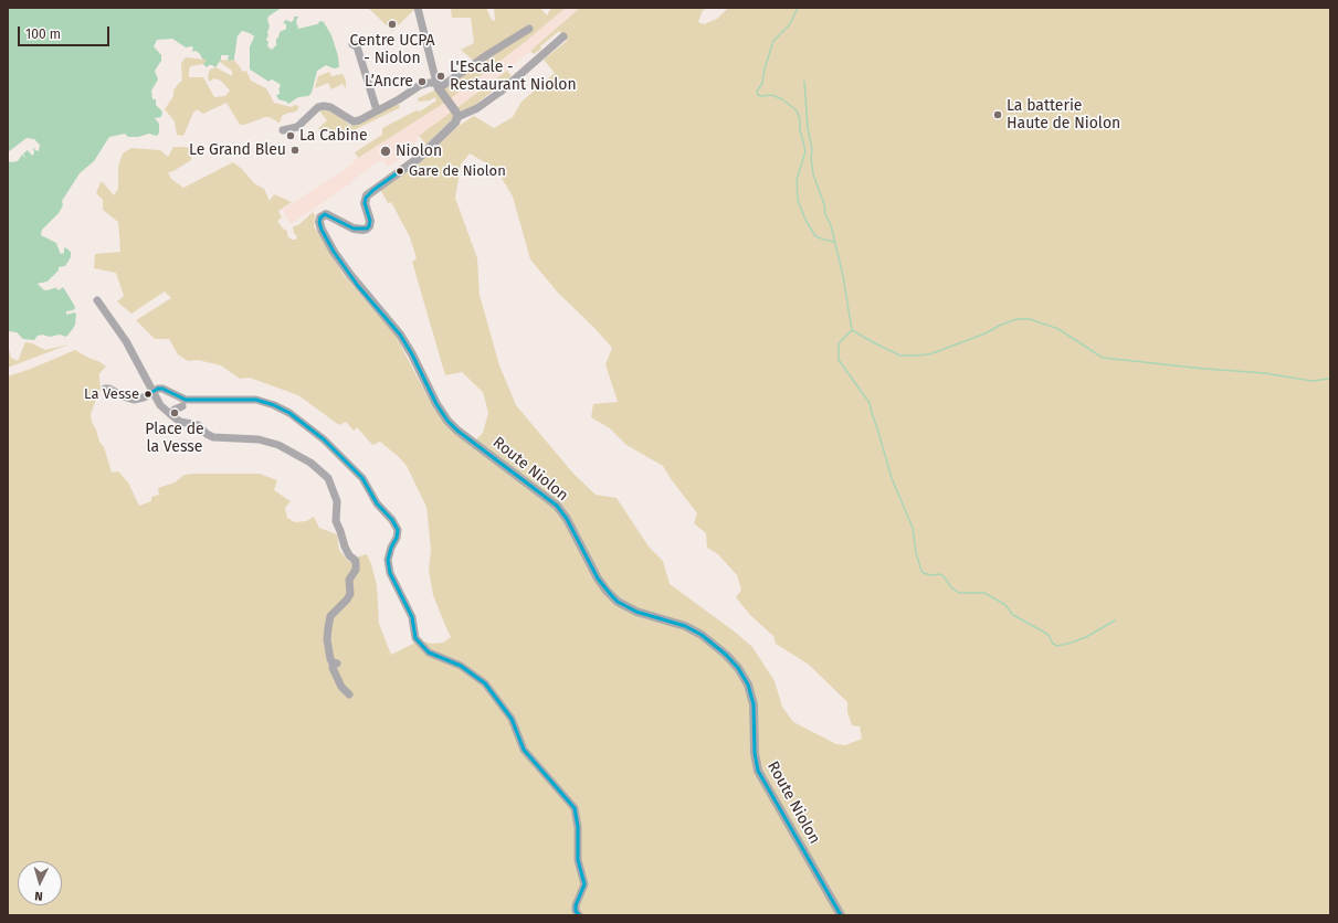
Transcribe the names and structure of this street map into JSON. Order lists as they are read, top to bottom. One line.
{"streets":{"street":["Route Niolon"]},"places":["Centre UCPA - Niolon","L'Escale - Restaurant Niolon","L’Ancre","La batterie Haute de Niolon","La Cabine","Le Grand Bleu","Niolon","Gare de Niolon","La Vesse","Place de la Vesse"],"scale_bar":"100 m","north":"bottom"}
